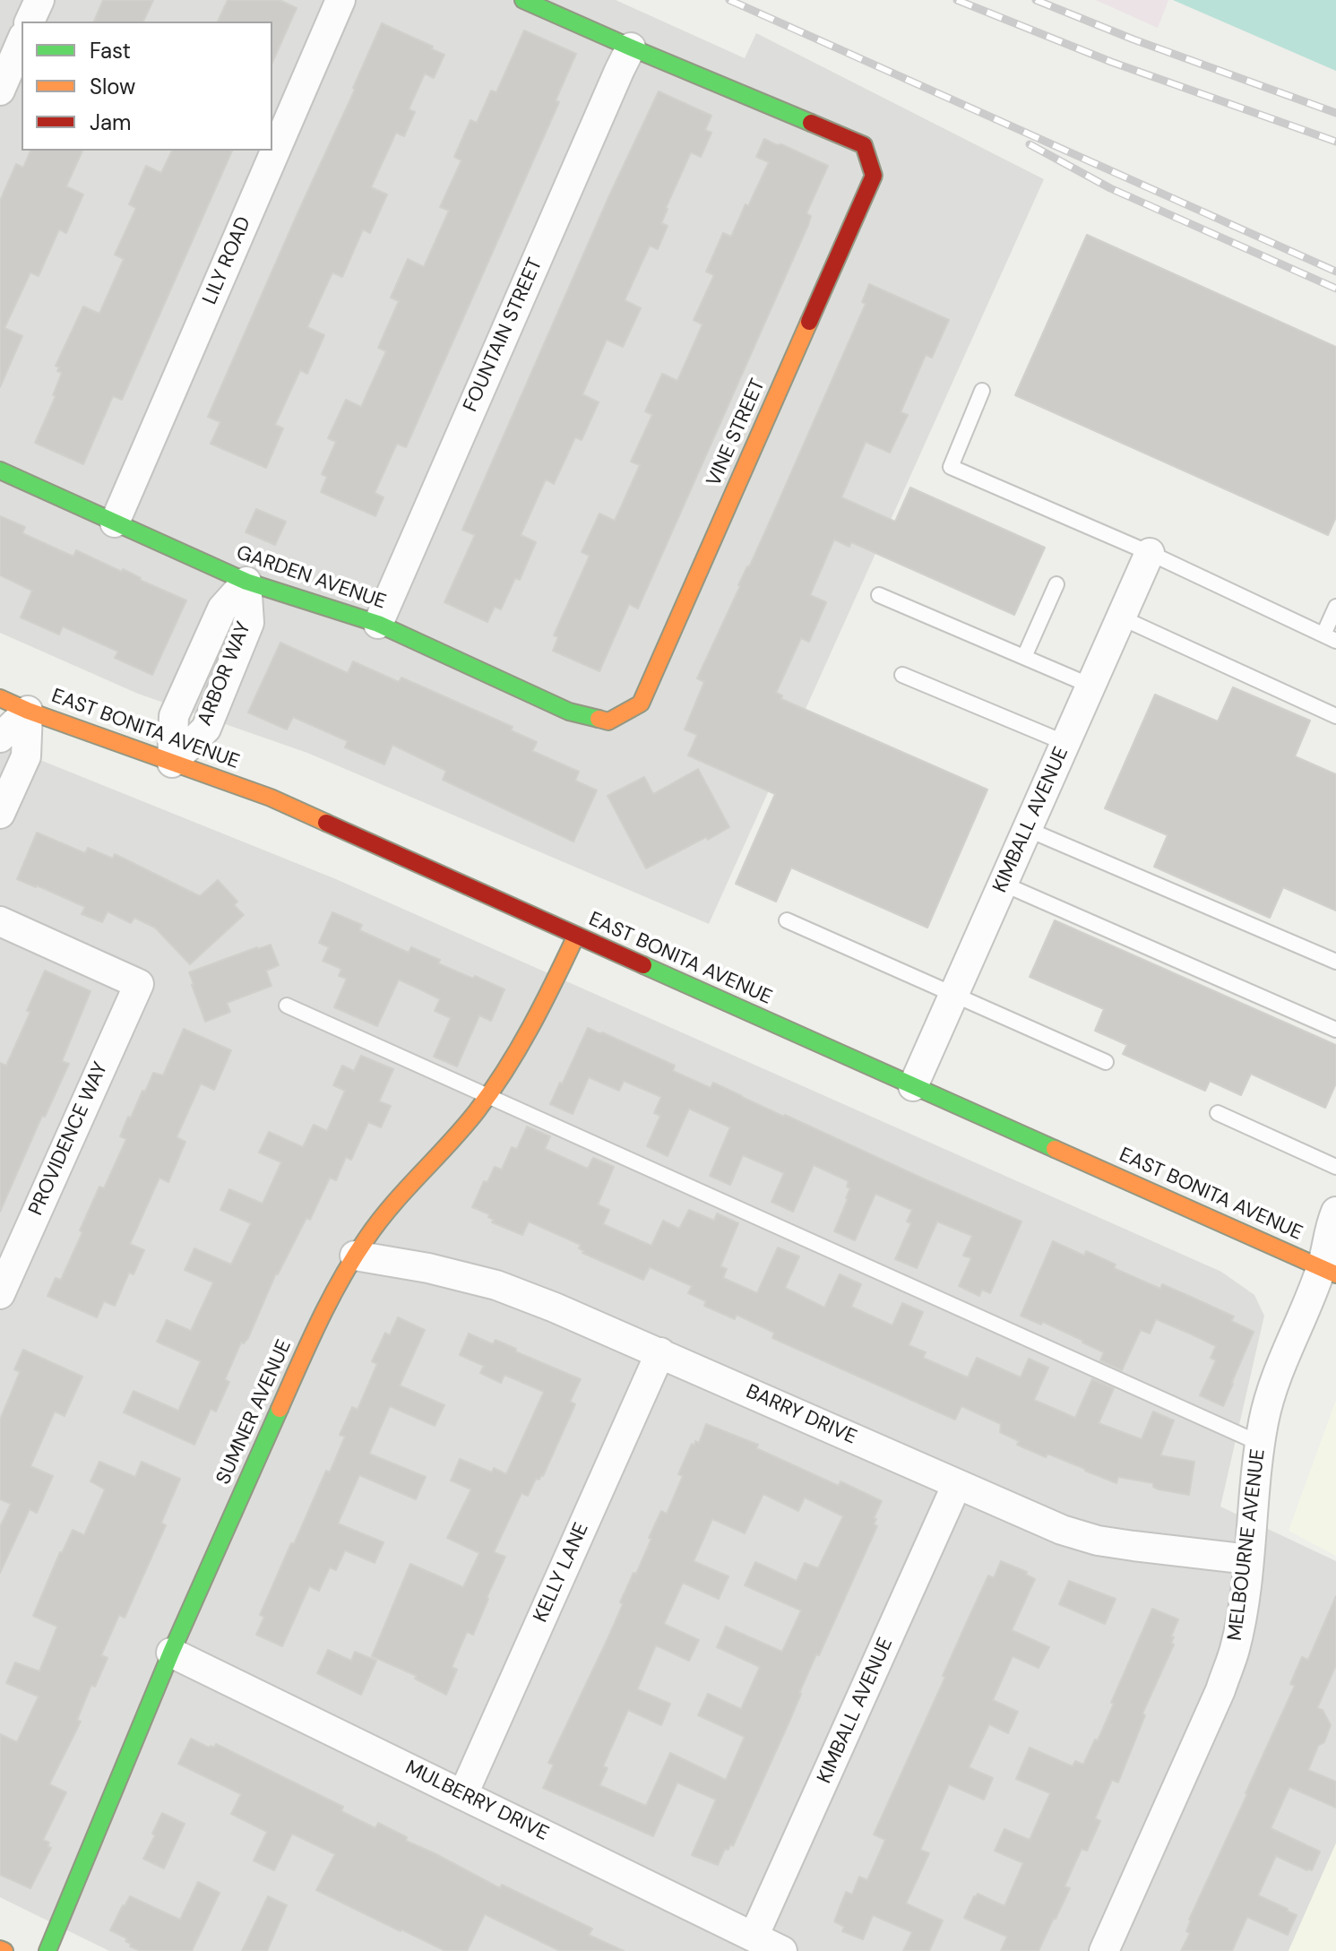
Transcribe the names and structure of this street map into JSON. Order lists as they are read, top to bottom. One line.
{"streets":{"street":["LILY ROAD","FOUNTAIN STREET","VINE STREET","GARDEN AVENUE","ARBOR WAY","EAST BONITA AVENUE","KIMBALL AVENUE","PROVIDENCE WAY","SUMNER AVENUE","BARRY DRIVE","MELBOURNE AVENUE","KELLY LANE","MULBERRY DRIVE"]},"crossings":[["LILY ROAD","GARDEN AVENUE"],["FOUNTAIN STREET","VINE STREET"],["FOUNTAIN STREET","GARDEN AVENUE"],["VINE STREET","GARDEN AVENUE"],["GARDEN AVENUE","ARBOR WAY"],["ARBOR WAY","EAST BONITA AVENUE"],["EAST BONITA AVENUE","KIMBALL AVENUE"],["EAST BONITA AVENUE","SUMNER AVENUE"],["EAST BONITA AVENUE","MELBOURNE AVENUE"],["KIMBALL AVENUE","BARRY DRIVE"],["KIMBALL AVENUE","MULBERRY DRIVE"],["SUMNER AVENUE","BARRY DRIVE"],["SUMNER AVENUE","MULBERRY DRIVE"],["BARRY DRIVE","MELBOURNE AVENUE"],["BARRY DRIVE","KELLY LANE"],["KELLY LANE","MULBERRY DRIVE"]],"legend":["Fast","Slow","Jam"]}
